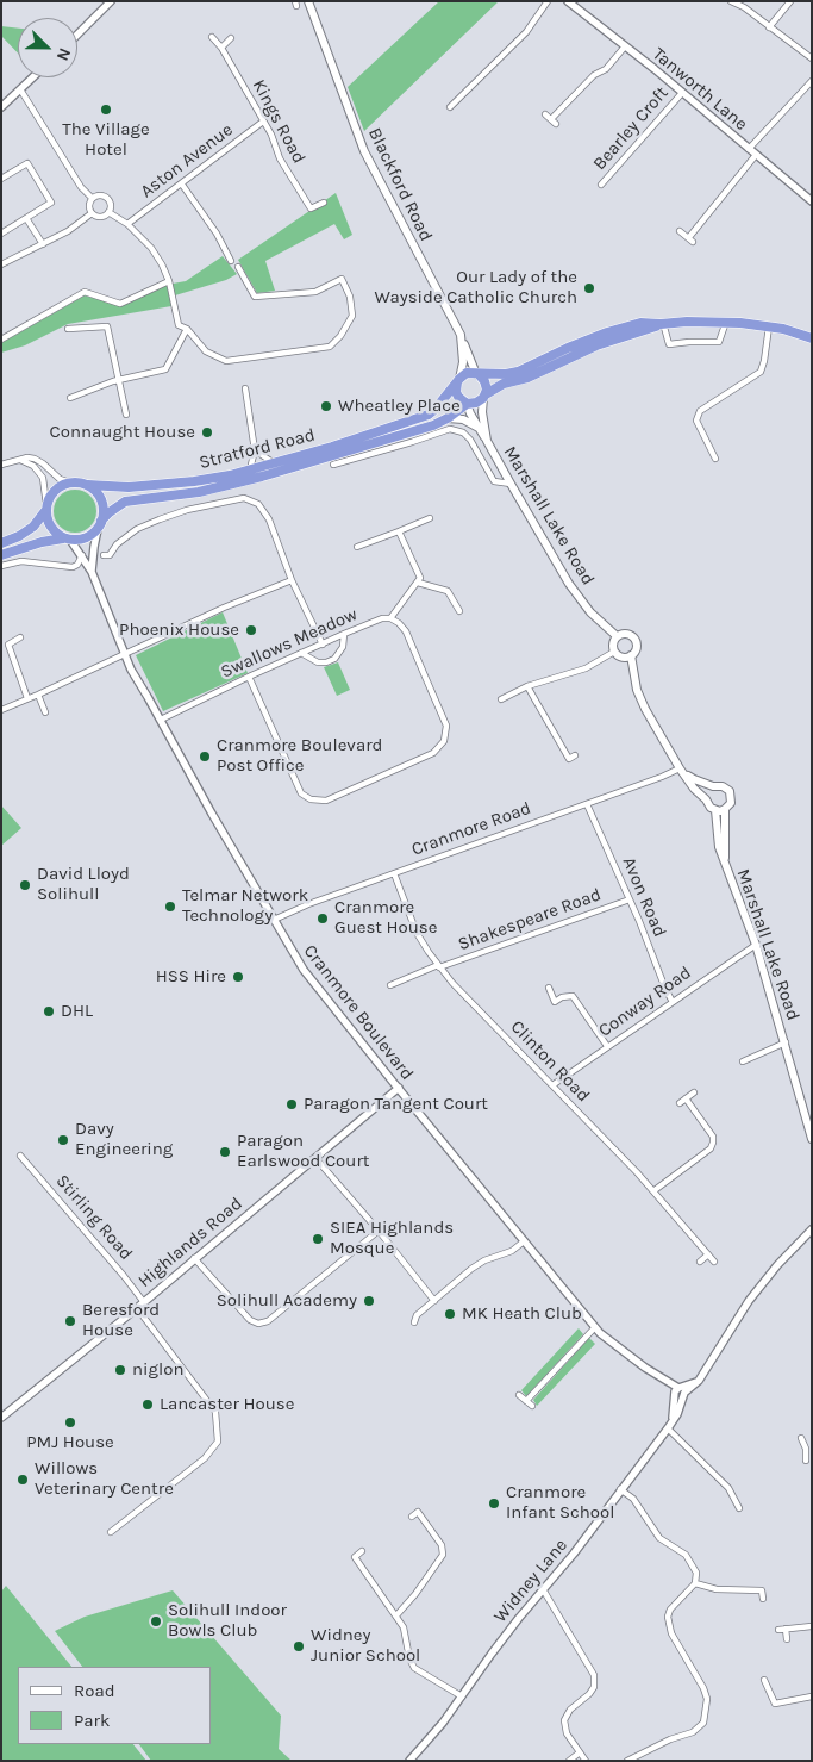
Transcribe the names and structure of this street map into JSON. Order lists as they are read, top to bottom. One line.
{"streets":{"highway":["Stratford Road"],"main road":["Blackford Road","Marshall Lake Road"],"street":["Tanworth Lane","Kings Road","Bearley Croft","Aston Avenue","Swallows Meadow","Cranmore Road","Avon Road","Shakespeare Road","Conway Road","Cranmore Boulevard","Clinton Road","Stirling Road","Highlands Road","Widney Lane"]},"crossings":[["Tanworth Lane","Bearley Croft"],["Kings Road","Aston Avenue"],["Blackford Road","Stratford Road"],["Blackford Road","Marshall Lake Road"],["Stratford Road","Marshall Lake Road"],["Stratford Road","Cranmore Boulevard"],["Marshall Lake Road","Cranmore Road"],["Marshall Lake Road","Conway Road"],["Swallows Meadow","Cranmore Boulevard"],["Cranmore Road","Avon Road"],["Cranmore Road","Cranmore Boulevard"],["Cranmore Road","Clinton Road"],["Avon Road","Shakespeare Road"],["Avon Road","Conway Road"],["Shakespeare Road","Clinton Road"],["Conway Road","Clinton Road"],["Cranmore Boulevard","Highlands Road"],["Cranmore Boulevard","Widney Lane"],["Stirling Road","Highlands Road"]],"places":["The Village Hotel","Our Lady of the Wayside Catholic Church","Wheatley Place","Connaught House","Phoenix House","Cranmore Boulevard Post Office","David Lloyd Solihull","Telmar Network Technology","Cranmore Guest House","HSS Hire","DHL","Paragon Tangent Court","Davy Engineering","Paragon Earlswood Court","SIEA Highlands Mosque","Solihull Academy","MK Heath Club","Beresford House","niglon","Lancaster House","PMJ House","Willows Veterinary Centre","Cranmore Infant School","Solihull Indoor Bowls Club","Widney Junior School"],"legend":["Road","Park"],"north":"bottom right"}
